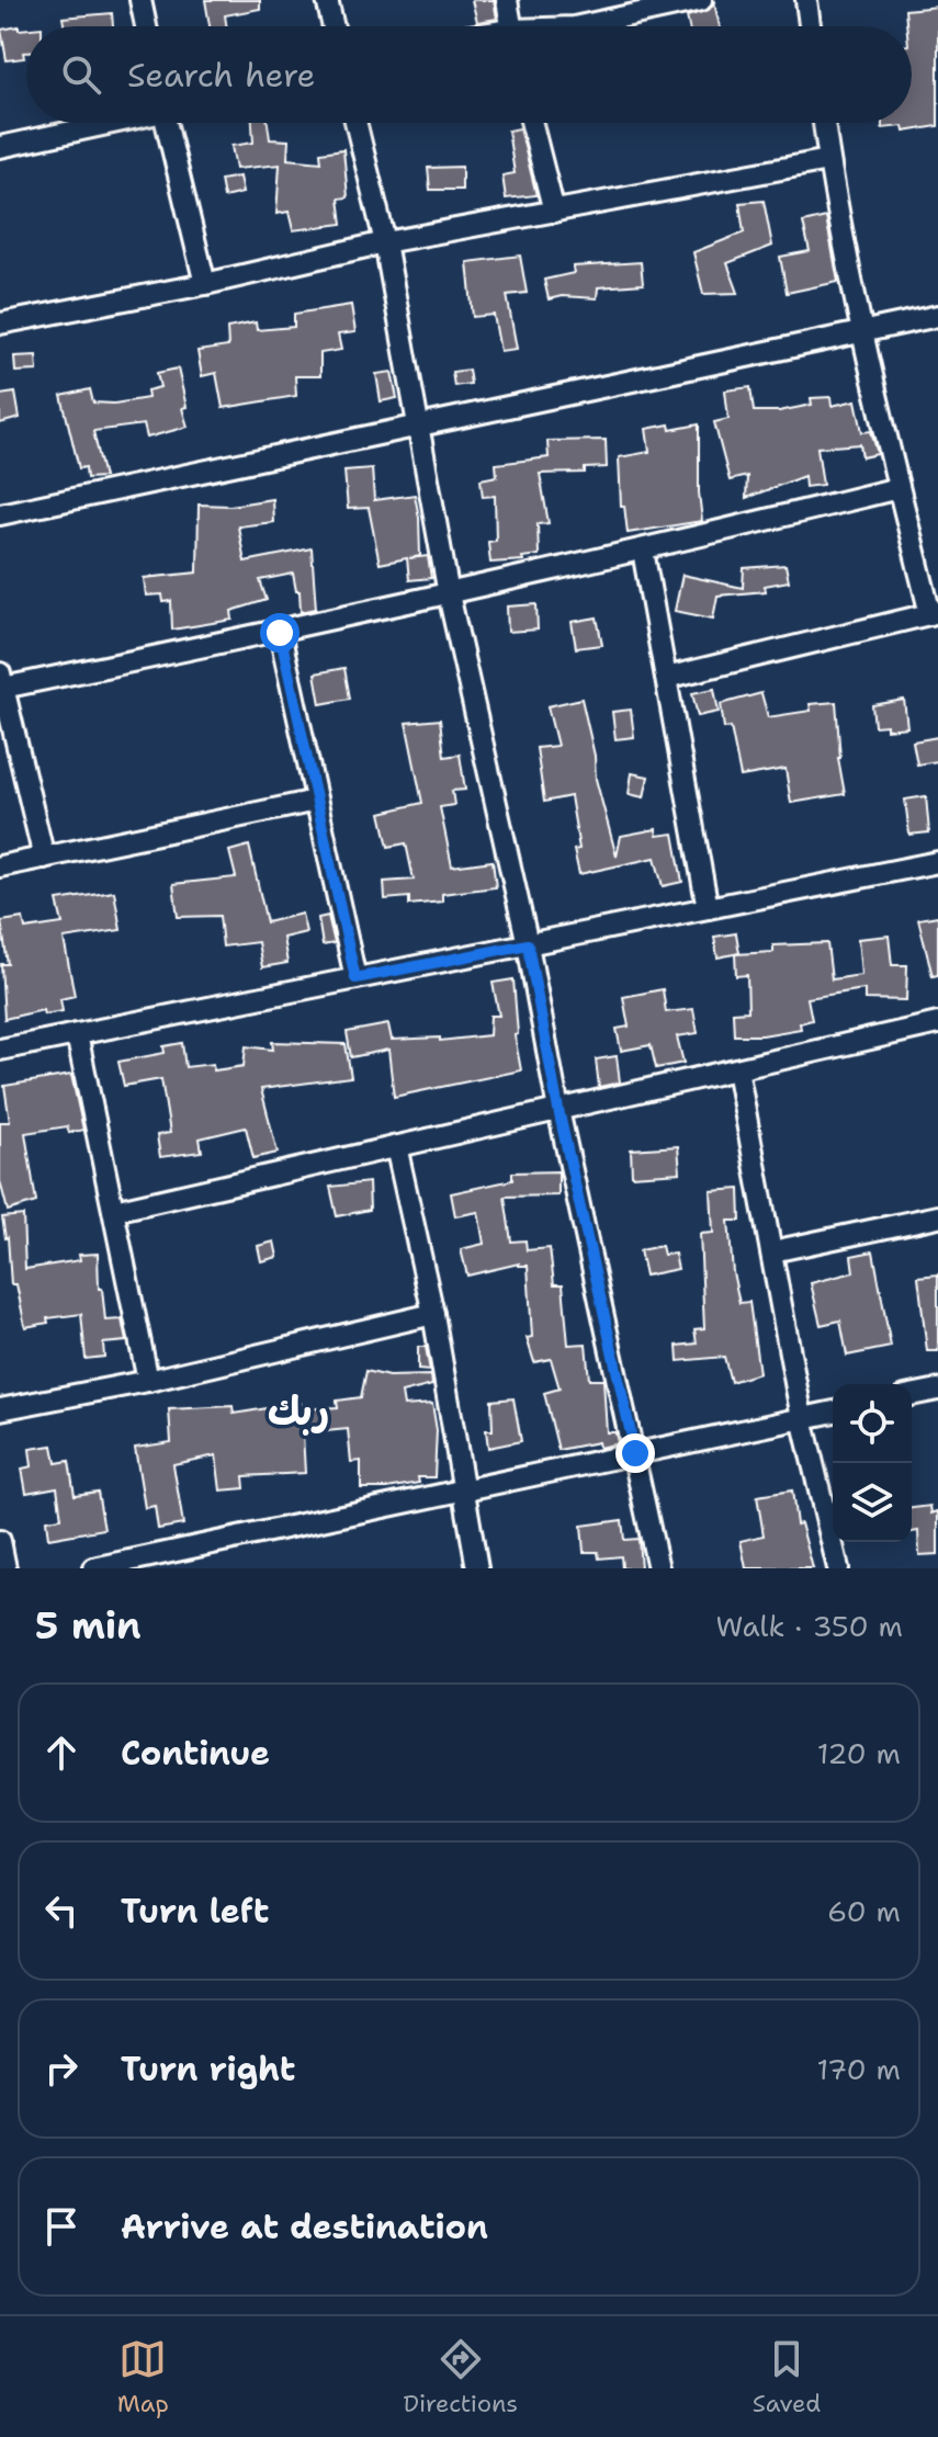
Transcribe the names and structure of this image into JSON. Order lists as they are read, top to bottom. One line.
{"districts":["ربك"],"page":{"search":"Search here","heading":["5 min","Walk · 350 m"],"list":[["Continue","120 m"],["Turn left","60 m"],["Turn right","170 m"],"Arrive at destination"],"nav":["Map","Directions","Saved"]}}
